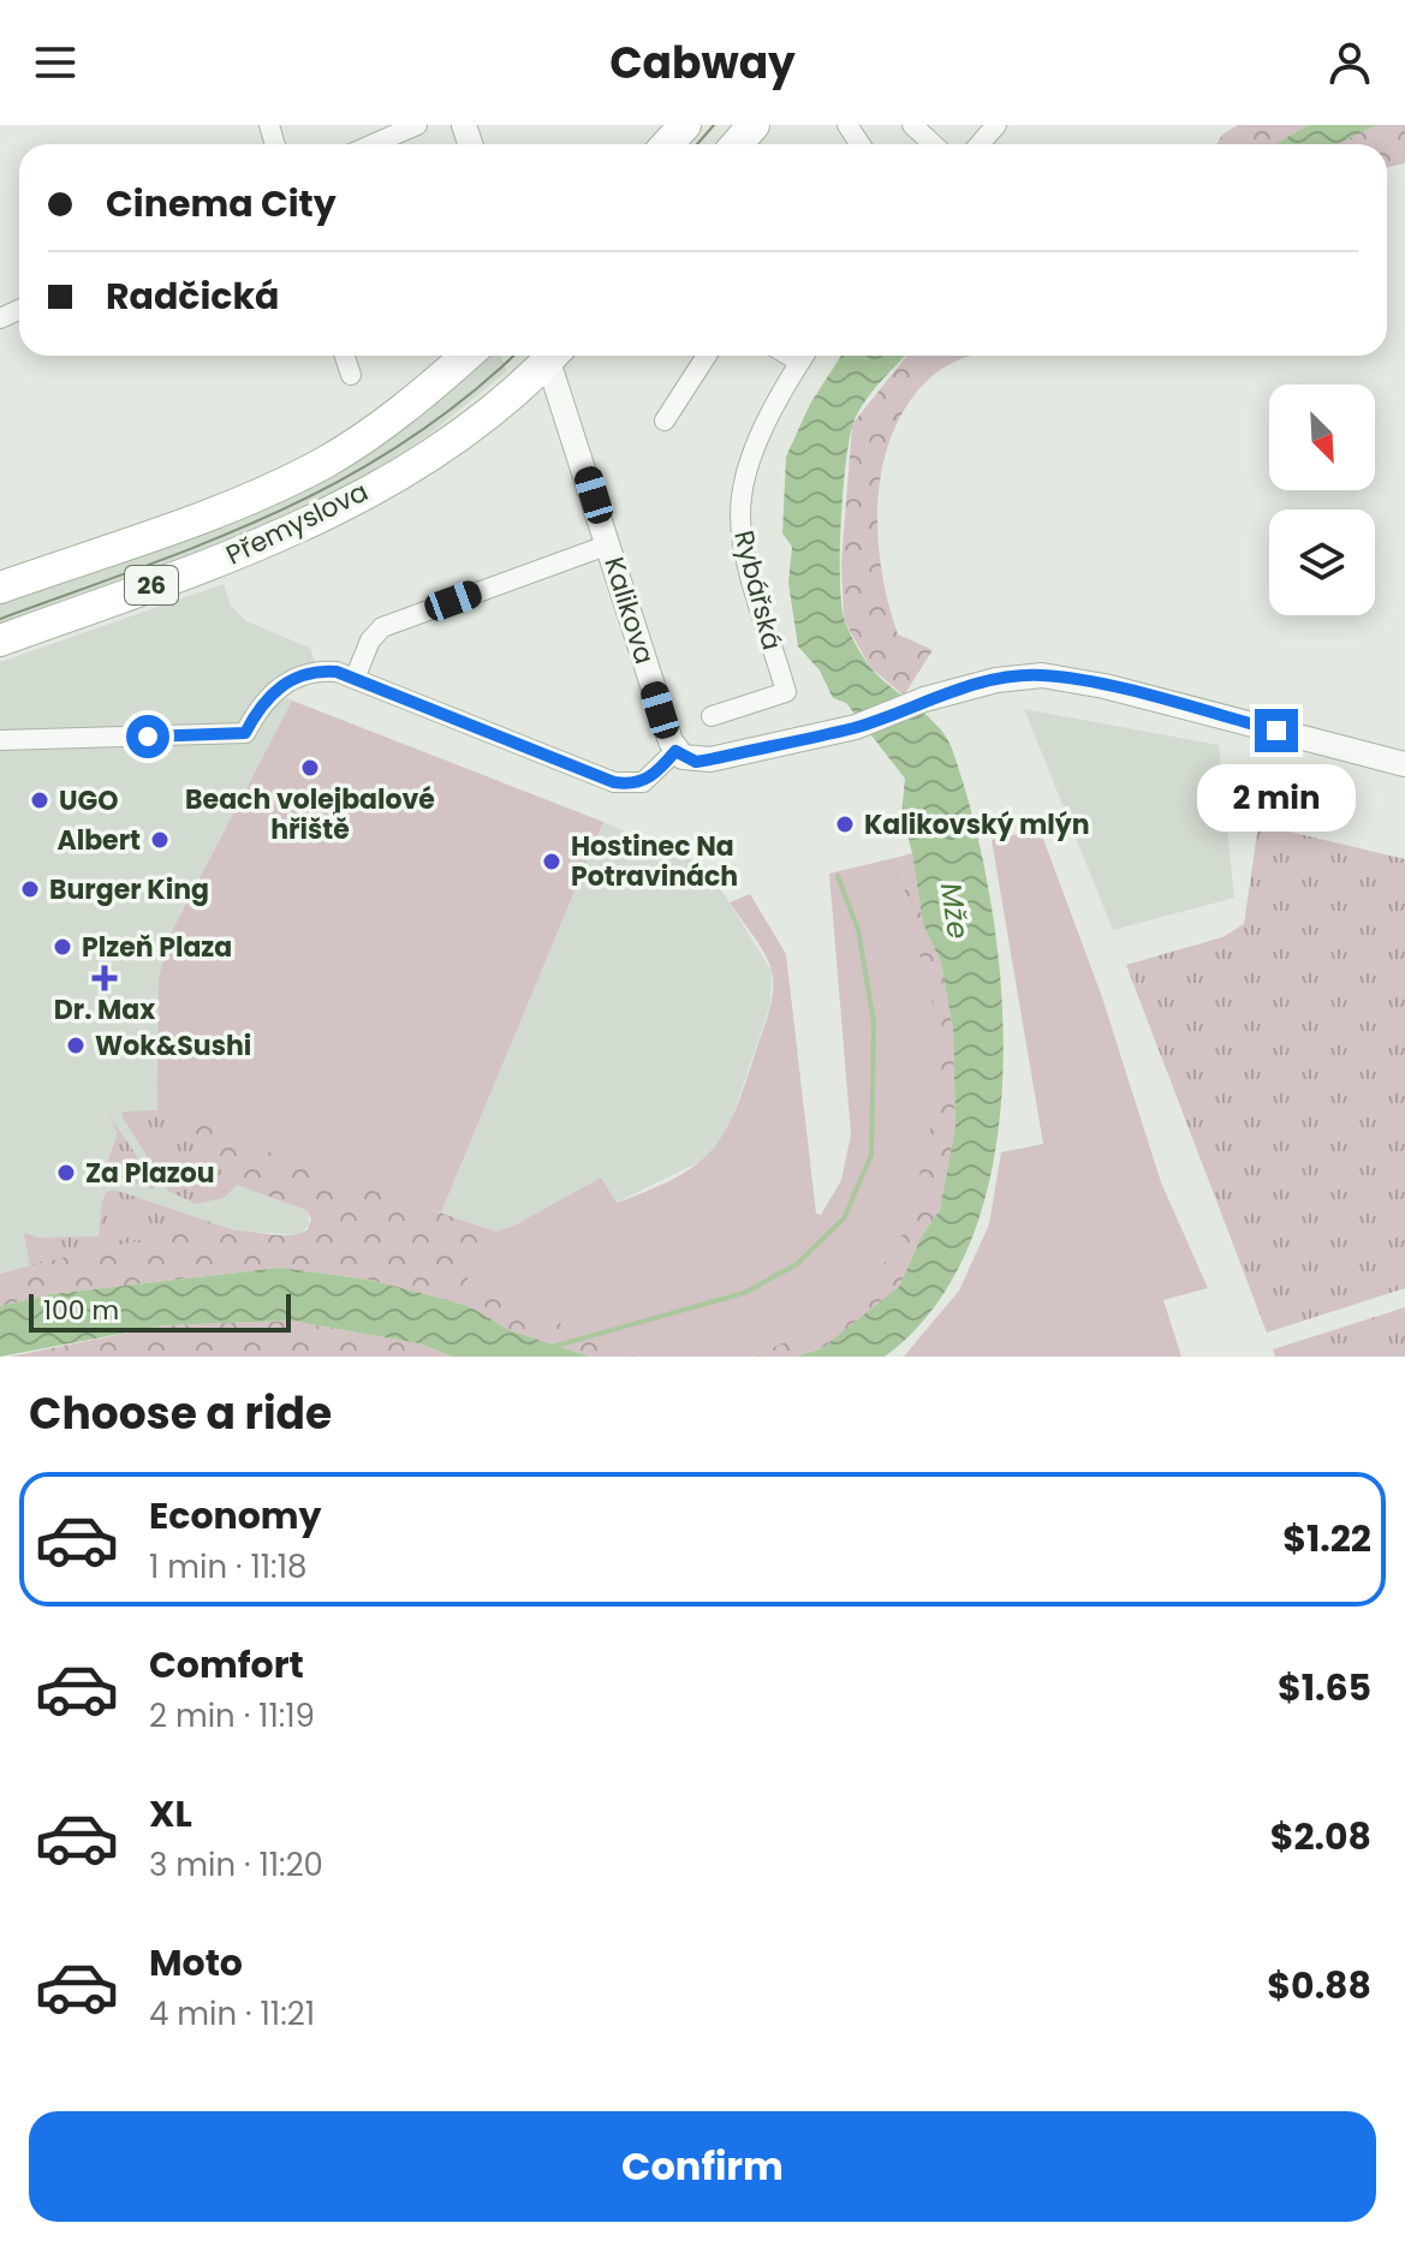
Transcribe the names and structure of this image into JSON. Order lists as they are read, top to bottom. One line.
{"streets":{"main road":["Přemyslova","26"],"street":["Rybářská","Kalikova"]},"water":["Mže"],"places":{"other":["Beach volejbalové hřiště","UGO","Kalikovský mlýn","Albert","Hostinec Na Potravinách","Burger King","Plzeň Plaza","Wok&Sushi","Za Plazou"],"health":["Dr. Max"]},"scale_bar":"100 m","north":"bottom right","page":{"header":"Cabway","banner":["Cinema City","Radčická"],"bubble":"2 min","scale":"100 m","heading":"Choose a ride","list":[{"name":"Economy","note":"1 min · 11:18","value":"$1.22"},{"name":"Comfort","note":"2 min · 11:19","value":"$1.65"},{"name":"XL","note":"3 min · 11:20","value":"$2.08"},{"name":"Moto","note":"4 min · 11:21","value":"$0.88"}],"buttons":"Confirm"}}
